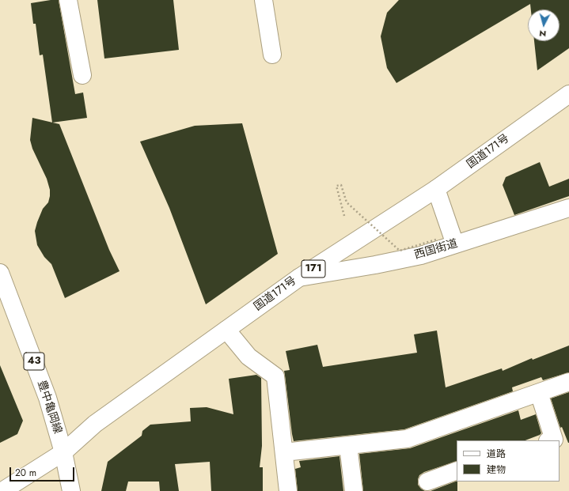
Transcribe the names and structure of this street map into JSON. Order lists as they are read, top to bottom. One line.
{"streets":{"main road":["国道171号","西国街道","171","43","豊中亀岡線"]},"crossings":[["国道171号","西国街道"],["国道171号","豊中亀岡線"]],"legend":["道路","建物"],"scale_bar":"20 m","north":"bottom"}
